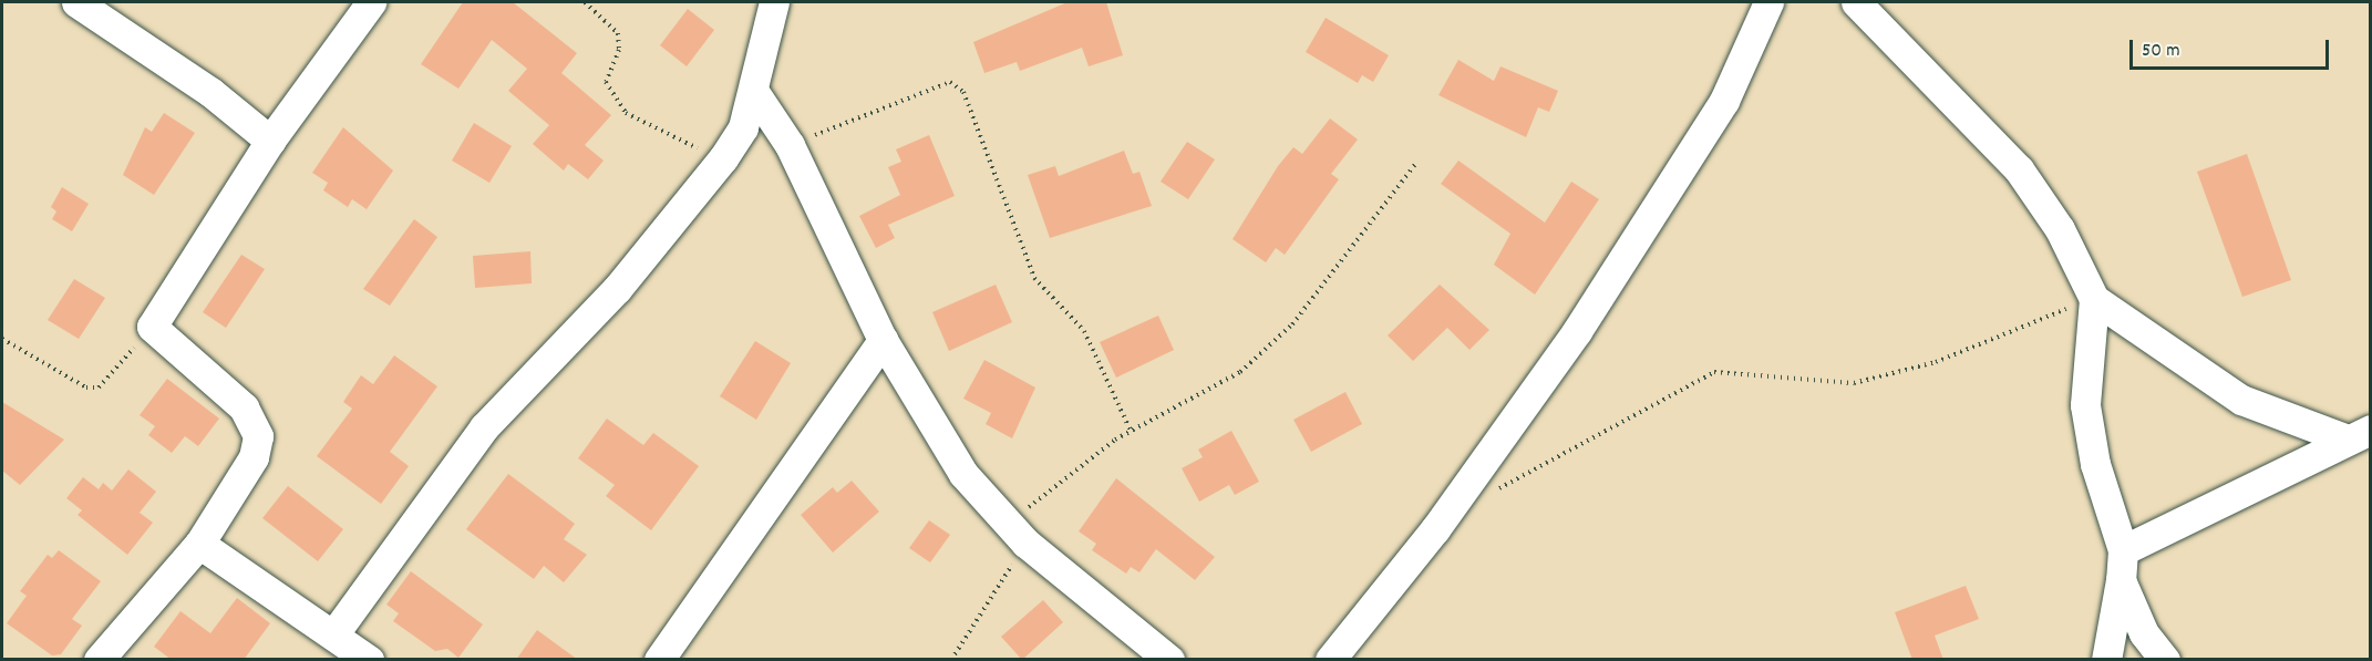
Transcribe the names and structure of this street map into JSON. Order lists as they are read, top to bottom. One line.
{"scale_bar":"50 m"}
